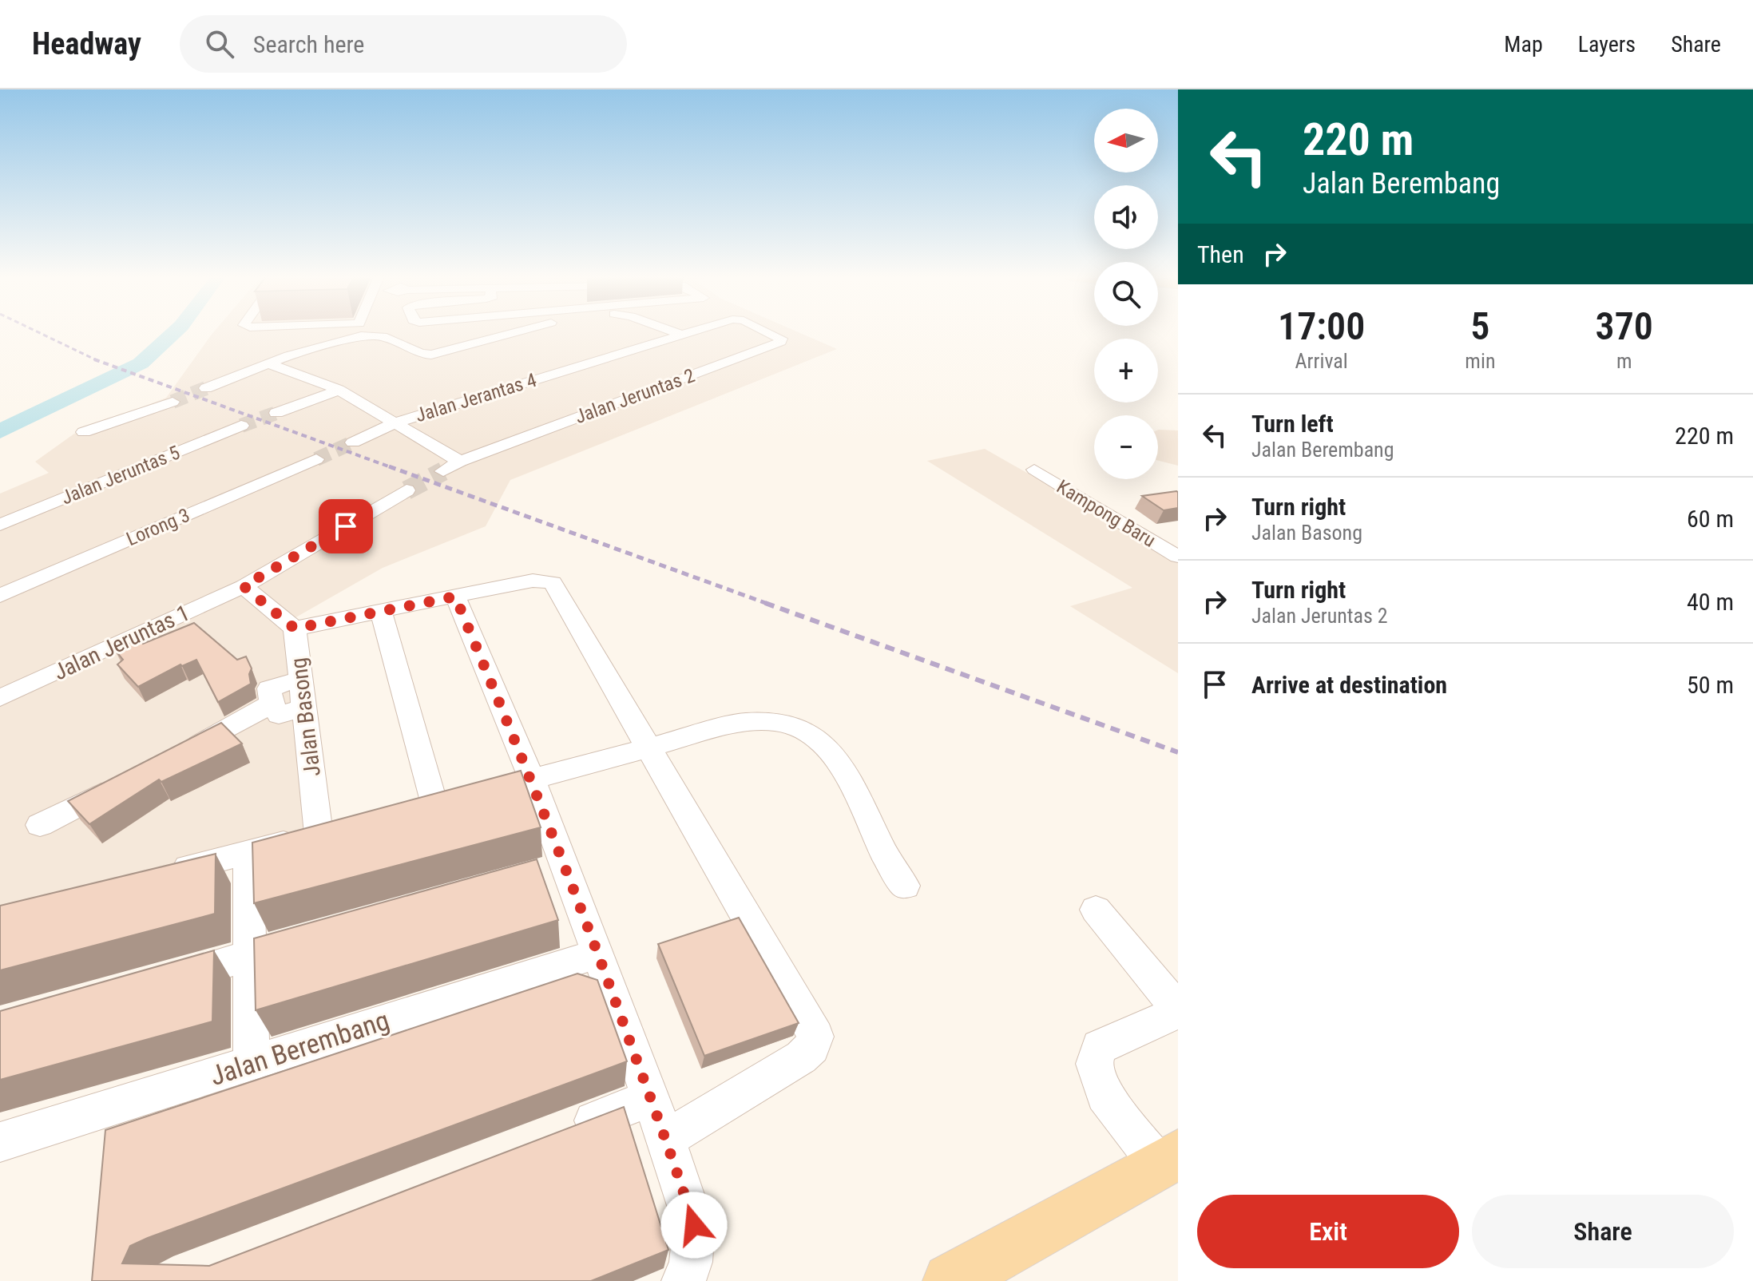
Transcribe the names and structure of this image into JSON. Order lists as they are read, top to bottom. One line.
{"streets":{"street":["Jalan Jeruntas 2","Jalan Jerantas 4","Jalan Jeruntas 5","Kampong Baru","Lorong 3","Jalan Jeruntas 1","Jalan Basong","Jalan Berembang"]},"crossings":[["Jalan Jeruntas 1","Jalan Basong"]],"north":"left","page":{"header":"Headway","search":"Search here","nav":["Map","Layers","Share"],"turn":["220 m","Jalan Berembang"],"map_buttons":["+","−"],"then":"Then","eta":["17:00","Arrival","5","min","370","m"],"list":[{"name":"Turn left","note":"Jalan Berembang","value":"220 m"},{"name":"Turn right","note":"Jalan Basong","value":"60 m"},{"name":"Turn right","note":"Jalan Jeruntas 2","value":"40 m"},{"name":"Arrive at destination","value":"50 m"}],"buttons":["Exit","Share"]}}
